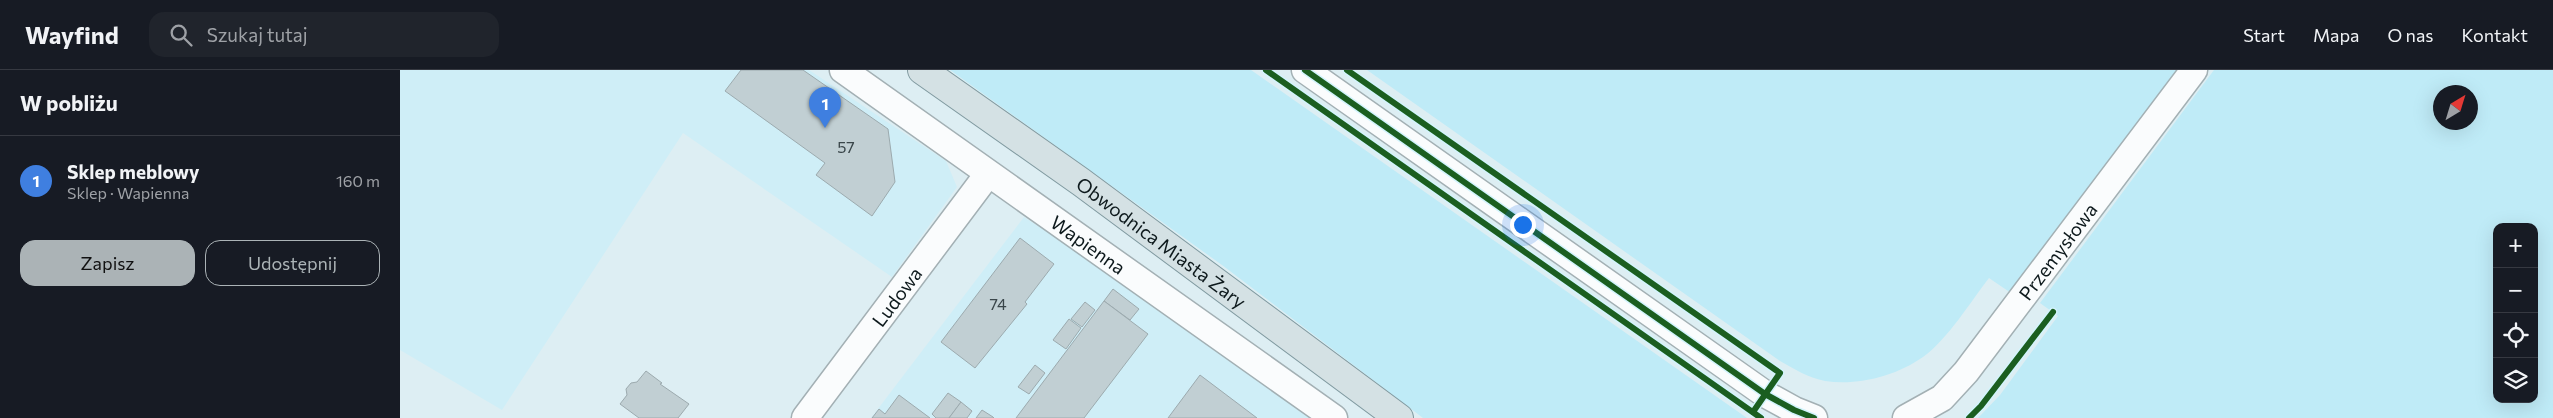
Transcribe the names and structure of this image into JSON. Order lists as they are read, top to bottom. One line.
{"streets":{"main road":["Obwodnica Miasta Żary"],"street":["Wapienna","Przemysłowa","Ludowa"]},"crossings":[["Wapienna","Ludowa"]],"house_numbers":["57","74"],"north":"top right","page":{"header":"Wayfind","search":"Szukaj tutaj","nav":["Start","Mapa","O nas","Kontakt"],"heading":"W pobliżu","pins":"1","list":[{"mark":"1","name":"Sklep meblowy","note":"Sklep · Wapienna","value":"160 m"}],"map_buttons":["+","−"],"buttons":["Zapisz","Udostępnij"]}}
